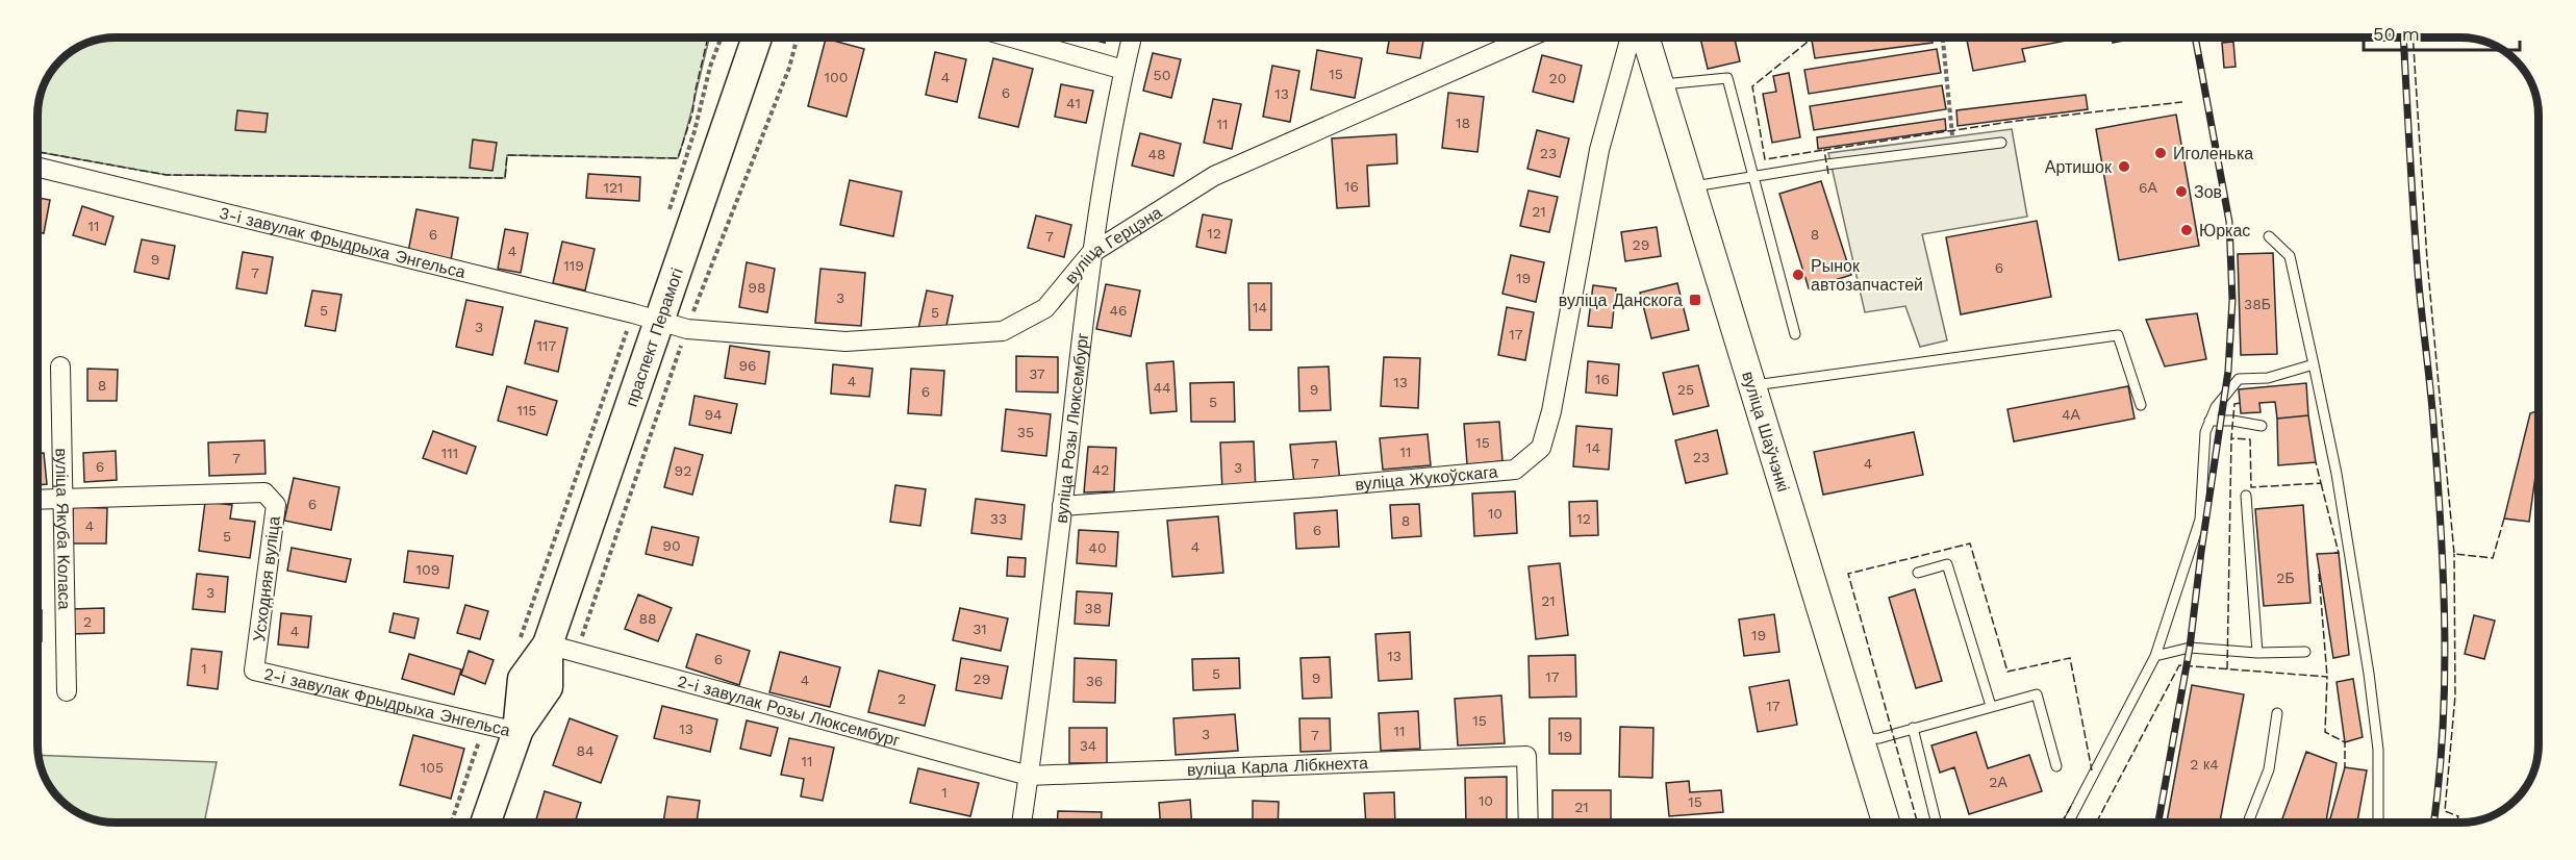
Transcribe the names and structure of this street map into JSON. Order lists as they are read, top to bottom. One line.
{"streets":{"main road":["праспект Перамогі","вуліца Шаўчэнкі"],"street":["3-і завулак Фрыдрыха Энгельса","вуліца Герцэна","вуліца Розы Люксембург","вуліца Жукоўскага","вуліца Якуба Коласа","Усходняя вуліца","2-і завулак Фрыдрыха Энгельса","2-і завулак Розы Люксембург","вуліца Карла Лібкнехта"]},"crossings":[["3-і завулак Фрыдрыха Энгельса","вуліца Герцэна"],["3-і завулак Фрыдрыха Энгельса","праспект Перамогі"],["вуліца Герцэна","праспект Перамогі"],["вуліца Герцэна","вуліца Розы Люксембург"],["праспект Перамогі","2-і завулак Фрыдрыха Энгельса"],["праспект Перамогі","2-і завулак Розы Люксембург"],["вуліца Розы Люксембург","вуліца Жукоўскага"],["вуліца Розы Люксембург","2-і завулак Розы Люксембург"],["вуліца Розы Люксембург","вуліца Карла Лібкнехта"],["вуліца Якуба Коласа","Усходняя вуліца"],["Усходняя вуліца","2-і завулак Фрыдрыха Энгельса"],["2-і завулак Розы Люксембург","вуліца Карла Лібкнехта"]],"places":{"other":["Иголенька","Артишок","Зов","Юркас","Рынок автозапчастей"],"transit":["вуліца Данскога"]},"house_numbers":["15","50","100","4","20","6","13","41","18","11","23","48","16","121","6А","21","11","12","6","8","7","29","4","9","119","6","7","19","98","3","38Б","14","5","46","5","3","17","117","96","37","16","4","13","8","44","9","25","6","5","115","94","4А","35","15","14","11","111","23","7","7","4","6","3","42","92","6","10","33","12","8","4","6","5","90","4","40","109","2Б","3","21","38","88","2","31","4","19","13","6","1","5","17","9","29","4","36","2","17","15","13","11","3","7","19","34","84","11","2 к4","105","2А","1","10","15","21"],"scale_bar":"50 m"}
